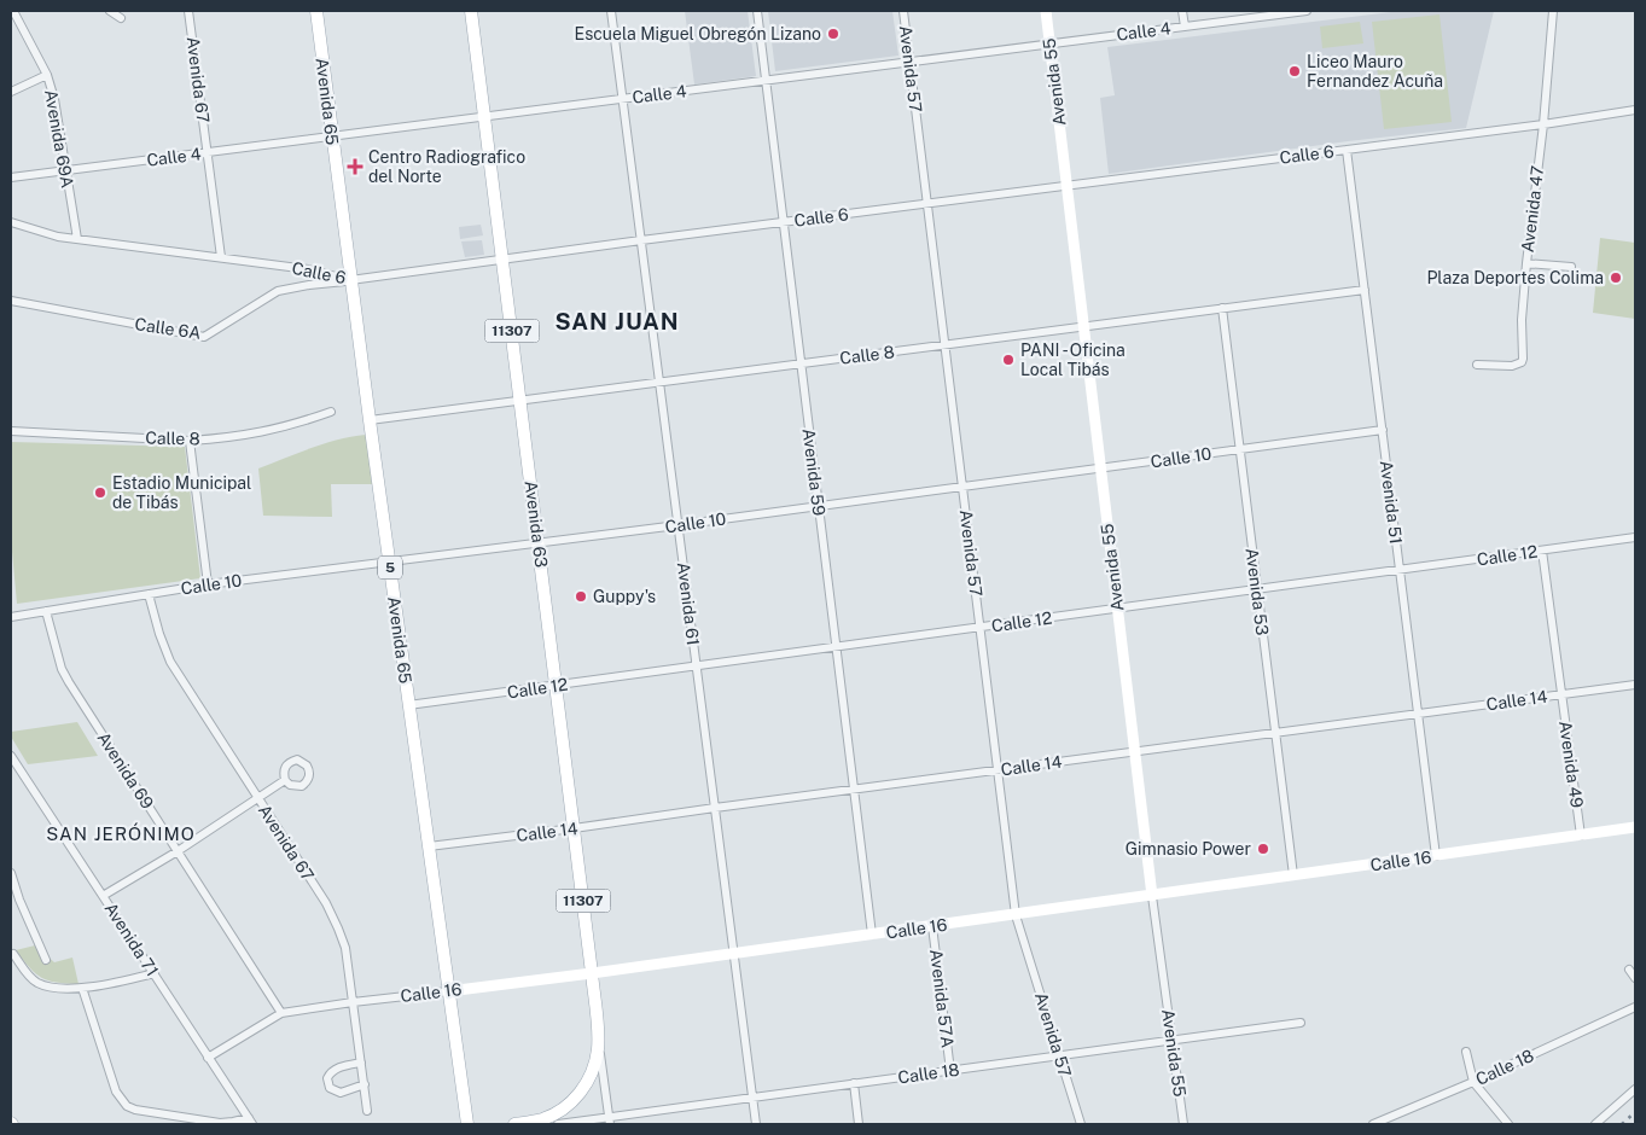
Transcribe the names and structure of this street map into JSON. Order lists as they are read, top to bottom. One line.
{"streets":{"main road":["Avenida 65","11307","Avenida 63","5"],"street":["Calle 4","Avenida 57","Avenida 67","Avenida 55","Avenida 69A","Calle 6","Avenida 47","Calle 6A","Calle 8","Calle 10","Avenida 59","Avenida 51","Calle 12","Avenida 53","Avenida 61","Calle 14","Avenida 49","Avenida 69","Calle 16","Avenida 71","Avenida 57A","Calle 18"]},"crossings":[["Calle 4","Avenida 57"],["Calle 4","Avenida 67"],["Calle 4","Avenida 55"],["Calle 4","Avenida 65"],["Calle 4","Avenida 69A"],["Calle 4","Avenida 59"],["Calle 4","Avenida 63"],["Calle 4","Avenida 61"],["Avenida 57","Calle 6"],["Avenida 57","Calle 8"],["Avenida 57","Calle 10"],["Avenida 57","Calle 12"],["Avenida 57","Calle 14"],["Avenida 57","Calle 16"],["Avenida 57","Calle 18"],["Avenida 67","Calle 6"],["Avenida 67","Calle 10"],["Avenida 67","Calle 16"],["Avenida 55","Calle 6"],["Avenida 55","Calle 8"],["Avenida 55","Calle 10"],["Avenida 55","Calle 12"],["Avenida 55","Calle 14"],["Avenida 55","Calle 16"],["Avenida 55","Calle 18"],["Avenida 65","Calle 6"],["Avenida 65","Calle 6A"],["Avenida 65","Calle 8"],["Avenida 65","Calle 10"],["Avenida 65","Calle 12"],["Avenida 65","Calle 14"],["Avenida 65","Calle 16"],["Avenida 69A","Calle 6"],["Calle 6","Avenida 47"],["Calle 6","Calle 6A"],["Calle 6","Avenida 59"],["Calle 6","Avenida 51"],["Calle 6","Avenida 63"],["Calle 6","Avenida 61"],["Calle 8","Avenida 59"],["Calle 8","Avenida 51"],["Calle 8","Avenida 63"],["Calle 8","Avenida 53"],["Calle 8","Avenida 61"],["Calle 10","Avenida 59"],["Calle 10","Avenida 51"],["Calle 10","Avenida 63"],["Calle 10","Avenida 53"],["Calle 10","Avenida 61"],["Calle 10","Avenida 69"],["Avenida 59","Calle 12"],["Avenida 59","Calle 14"],["Avenida 59","Calle 16"],["Avenida 51","Calle 12"],["Avenida 51","Calle 14"],["Avenida 51","Calle 16"],["Avenida 63","Calle 12"],["Avenida 63","Calle 14"],["Avenida 63","Calle 16"],["Avenida 63","Calle 18"],["Calle 12","Avenida 53"],["Calle 12","Avenida 61"],["Calle 12","Avenida 49"],["Avenida 53","Calle 14"],["Avenida 53","Calle 16"],["Avenida 61","Calle 14"],["Avenida 61","Calle 16"],["Avenida 61","Calle 18"],["Calle 14","Avenida 49"],["Avenida 49","Calle 16"],["Avenida 69","Calle 16"],["Calle 16","Avenida 71"],["Calle 16","Avenida 57A"],["Avenida 57A","Calle 18"]],"districts":["SAN JUAN","SAN JERÓNIMO"],"places":{"other":["Escuela Miguel Obregón Lizano","Liceo Mauro Fernandez Acuña","Plaza Deportes Colima","PANI - Oficina Local Tibás","Estadio Municipal de Tibás","Guppy's","Gimnasio Power"],"health":["Centro Radiografico del Norte"]}}
